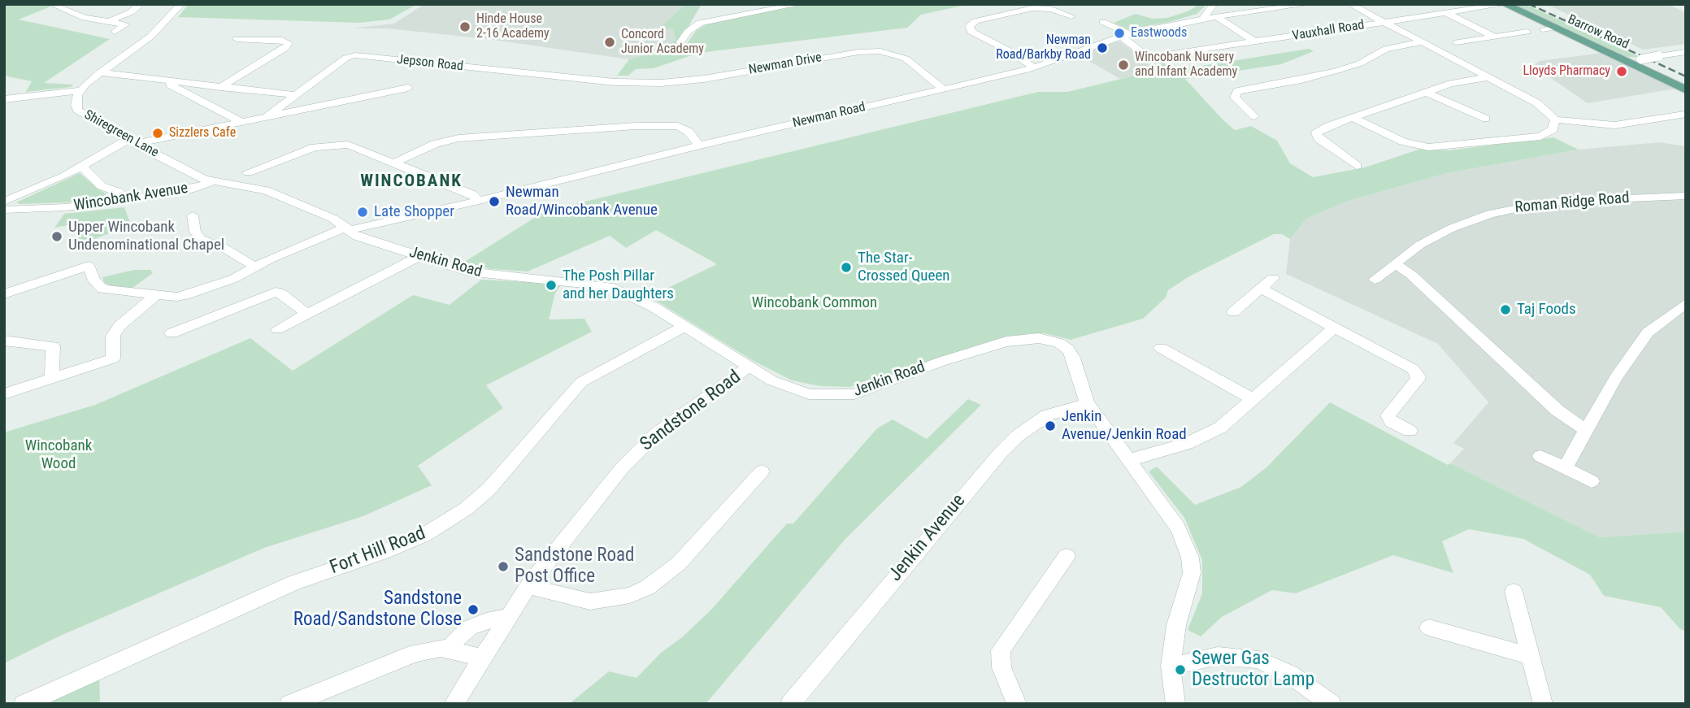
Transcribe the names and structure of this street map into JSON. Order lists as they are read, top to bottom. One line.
{"streets":{"main road":["Barrow Road"],"street":["Vauxhall Road","Jepson Road","Newman Drive","Newman Road","Shiregreen Lane","Wincobank Avenue","Roman Ridge Road","Jenkin Road","Sandstone Road","Jenkin Avenue","Fort Hill Road"]},"crossings":[["Vauxhall Road","Barrow Road"],["Vauxhall Road","Newman Road"],["Jepson Road","Newman Drive"],["Newman Drive","Newman Road"],["Newman Road","Wincobank Avenue"],["Newman Road","Jenkin Road"],["Shiregreen Lane","Wincobank Avenue"],["Wincobank Avenue","Jenkin Road"],["Jenkin Road","Sandstone Road"],["Jenkin Road","Jenkin Avenue"],["Jenkin Road","Fort Hill Road"]],"districts":["WINCOBANK"],"parks":["Wincobank Common","Wincobank Wood"],"places":["Hinde House 2-16 Academy","Eastwoods","Concord Junior Academy","Newman Road/Barkby Road","Wincobank Nursery and Infant Academy","Lloyds Pharmacy","Sizzlers Cafe","Newman Road/Wincobank Avenue","Late Shopper","Upper Wincobank Undenominational Chapel","The Star- Crossed Queen","The Posh Pillar and her Daughters","Taj Foods","Jenkin Avenue/Jenkin Road","Sandstone Road Post Office","Sandstone Road/Sandstone Close","Sewer Gas Destructor Lamp"]}
